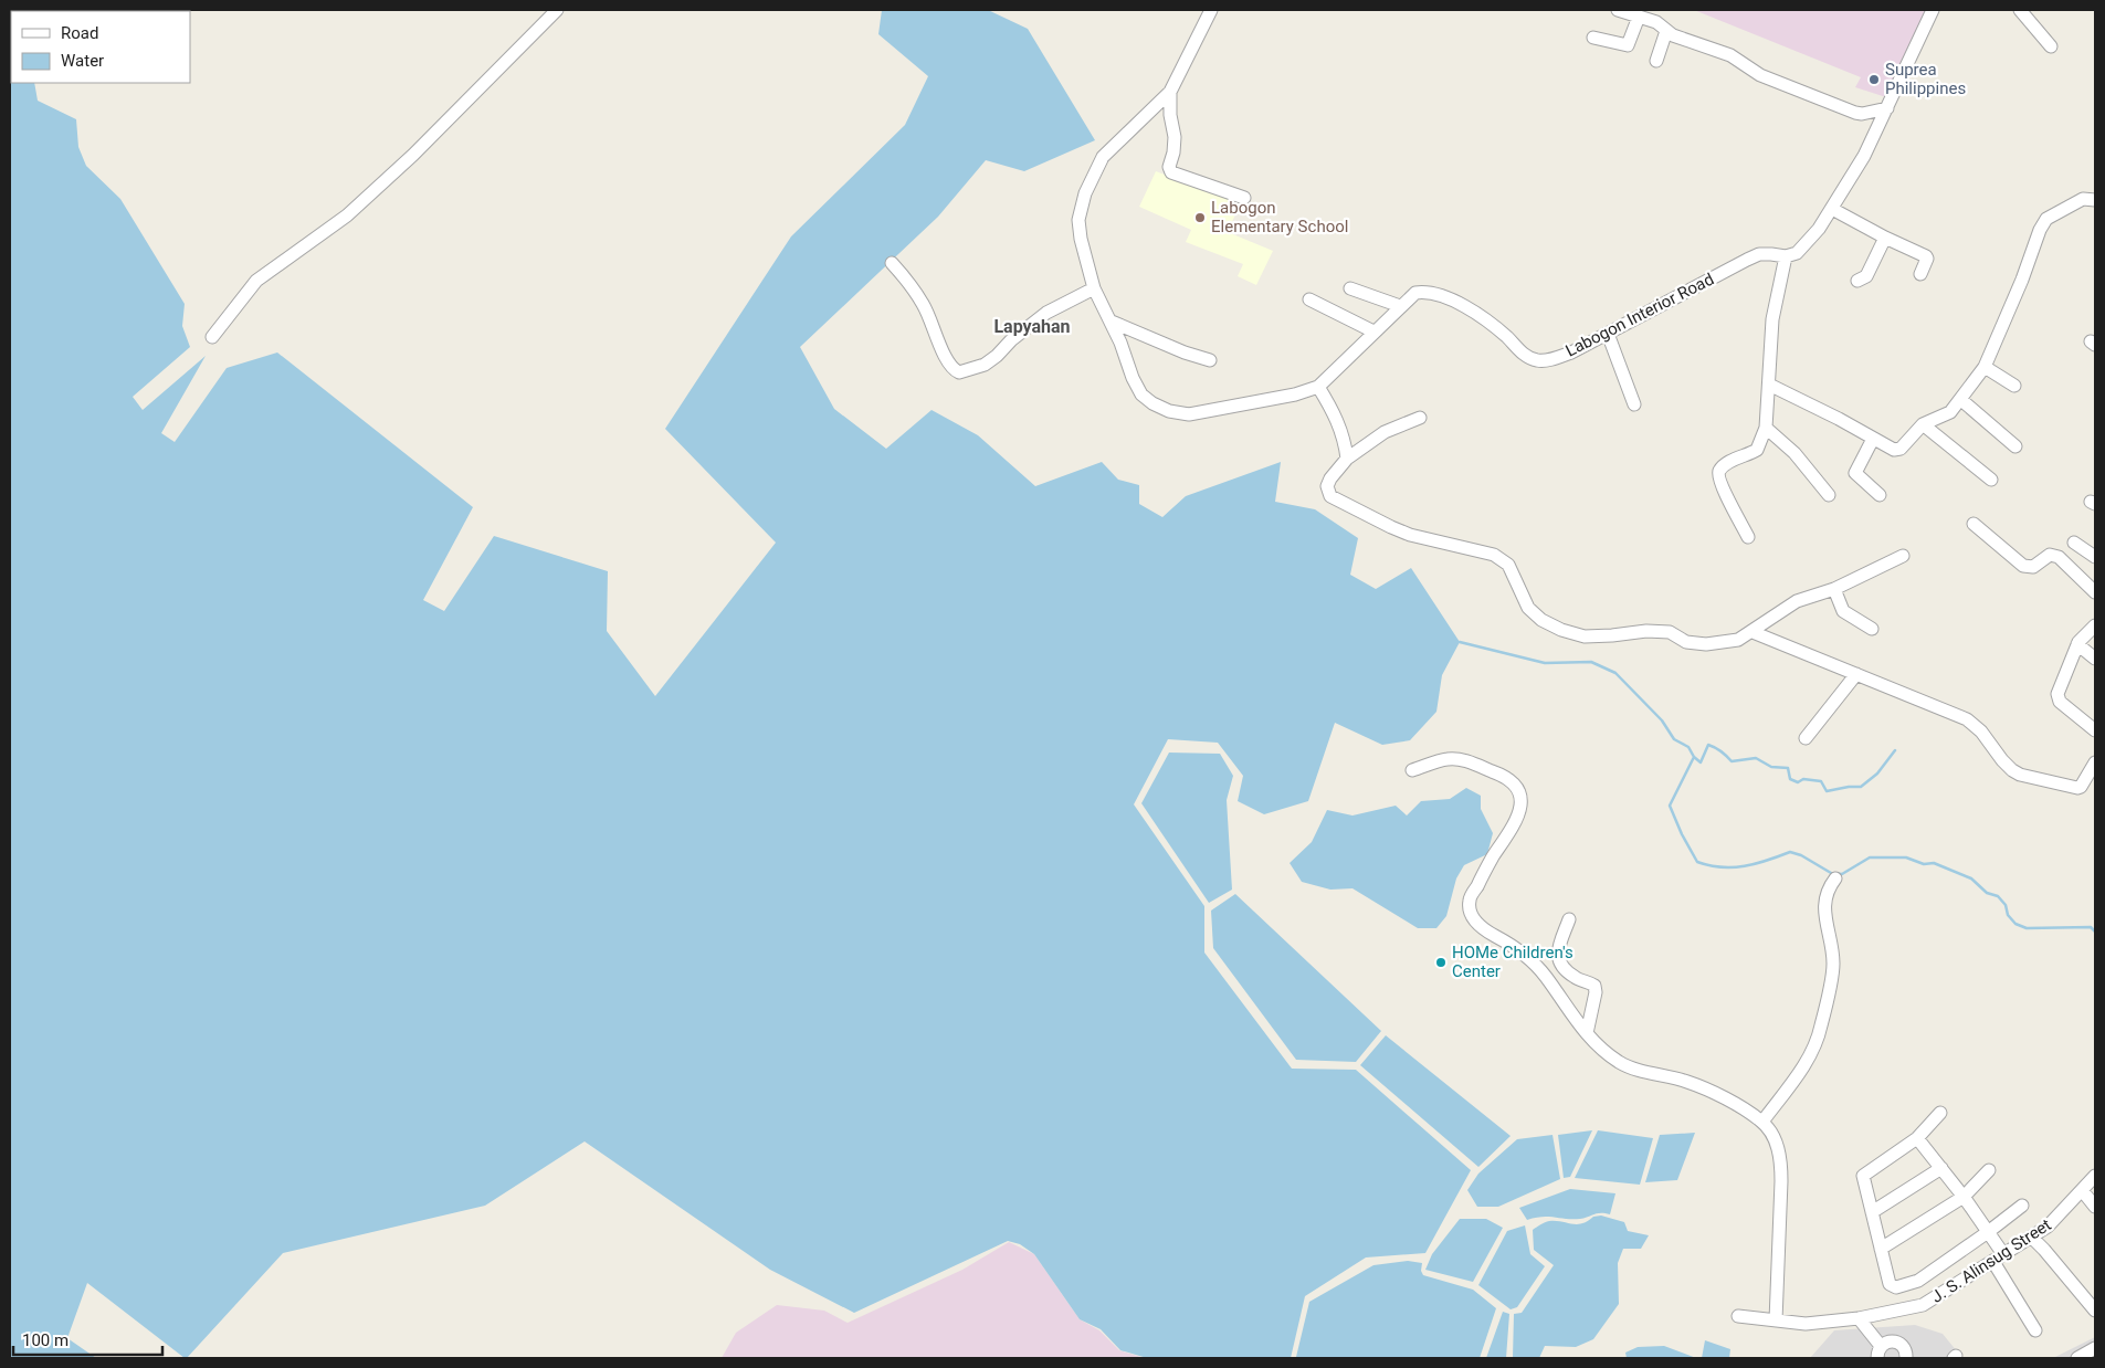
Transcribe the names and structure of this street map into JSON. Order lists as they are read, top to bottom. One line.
{"streets":{"street":["Labogon Interior Road","J. S. Alinsug Street"]},"districts":["Lapyahan"],"places":["Suprea Philippines","Labogon Elementary School","HOMe Children's Center"],"legend":["Road","Water"],"scale_bar":"100 m"}
